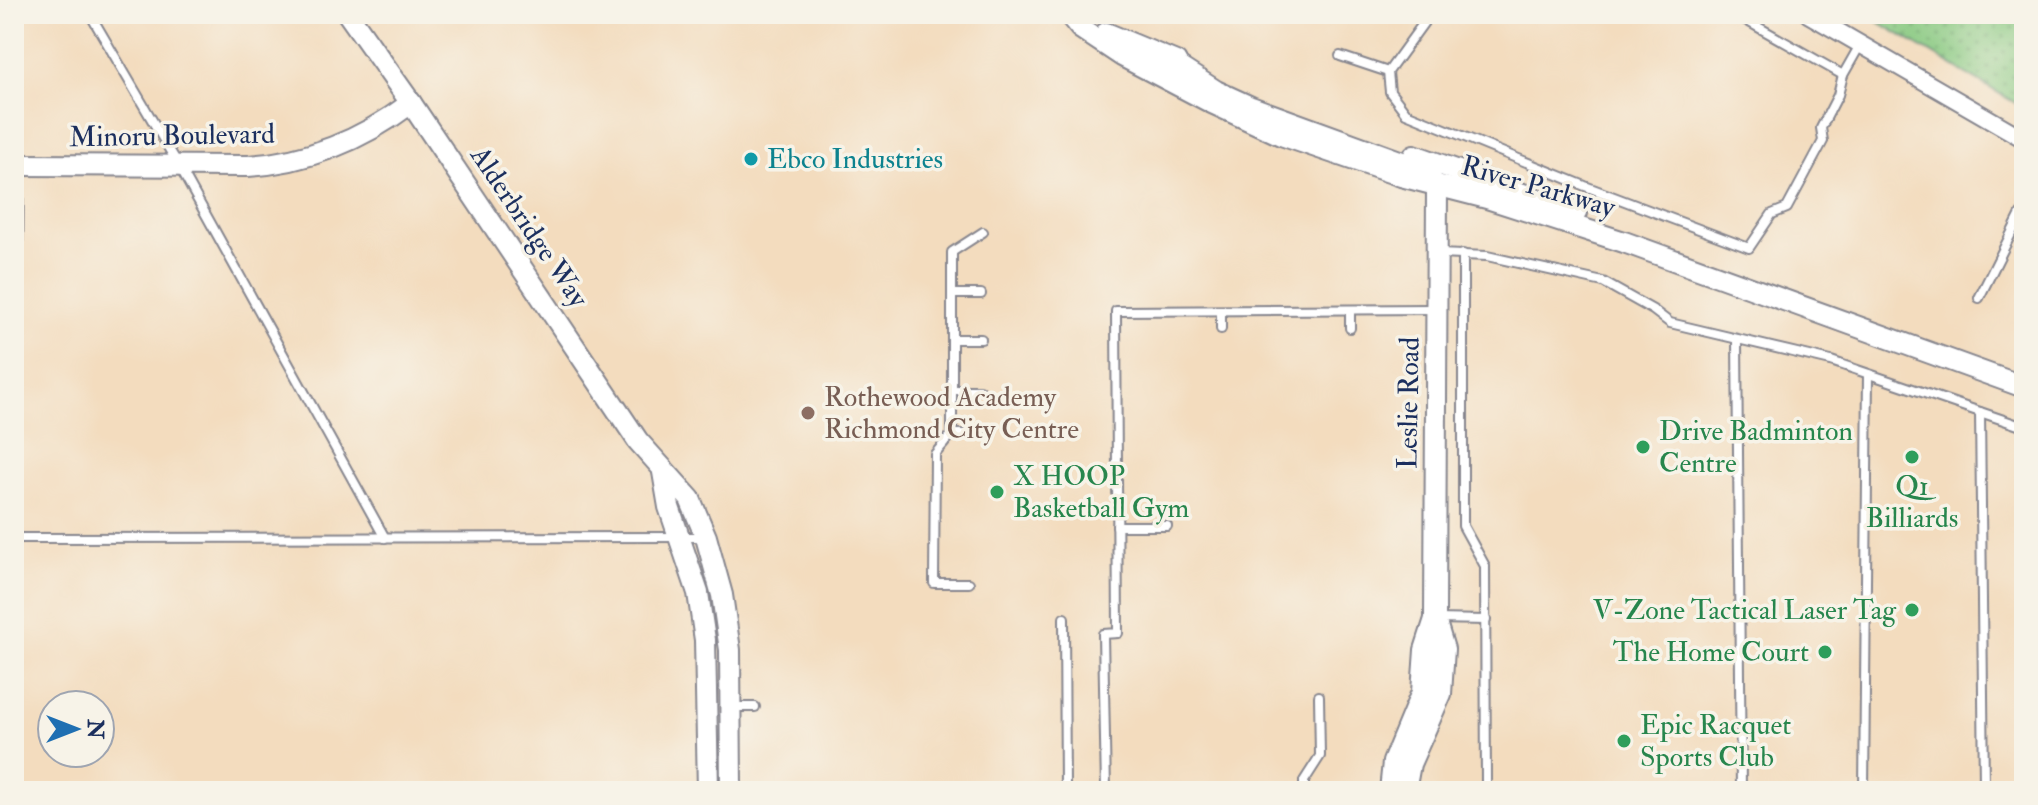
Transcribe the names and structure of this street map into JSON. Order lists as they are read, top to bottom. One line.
{"streets":{"street":["Minoru Boulevard","River Parkway","Alderbridge Way","Leslie Road"]},"crossings":[["Minoru Boulevard","Alderbridge Way"],["River Parkway","Leslie Road"]],"places":["Ebco Industries","Rothewood Academy Richmond City Centre","Drive Badminton Centre","Q1 Billiards","X HOOP Basketball Gym","V-Zone Tactical Laser Tag","The Home Court","Epic Racquet Sports Club"],"north":"right"}
